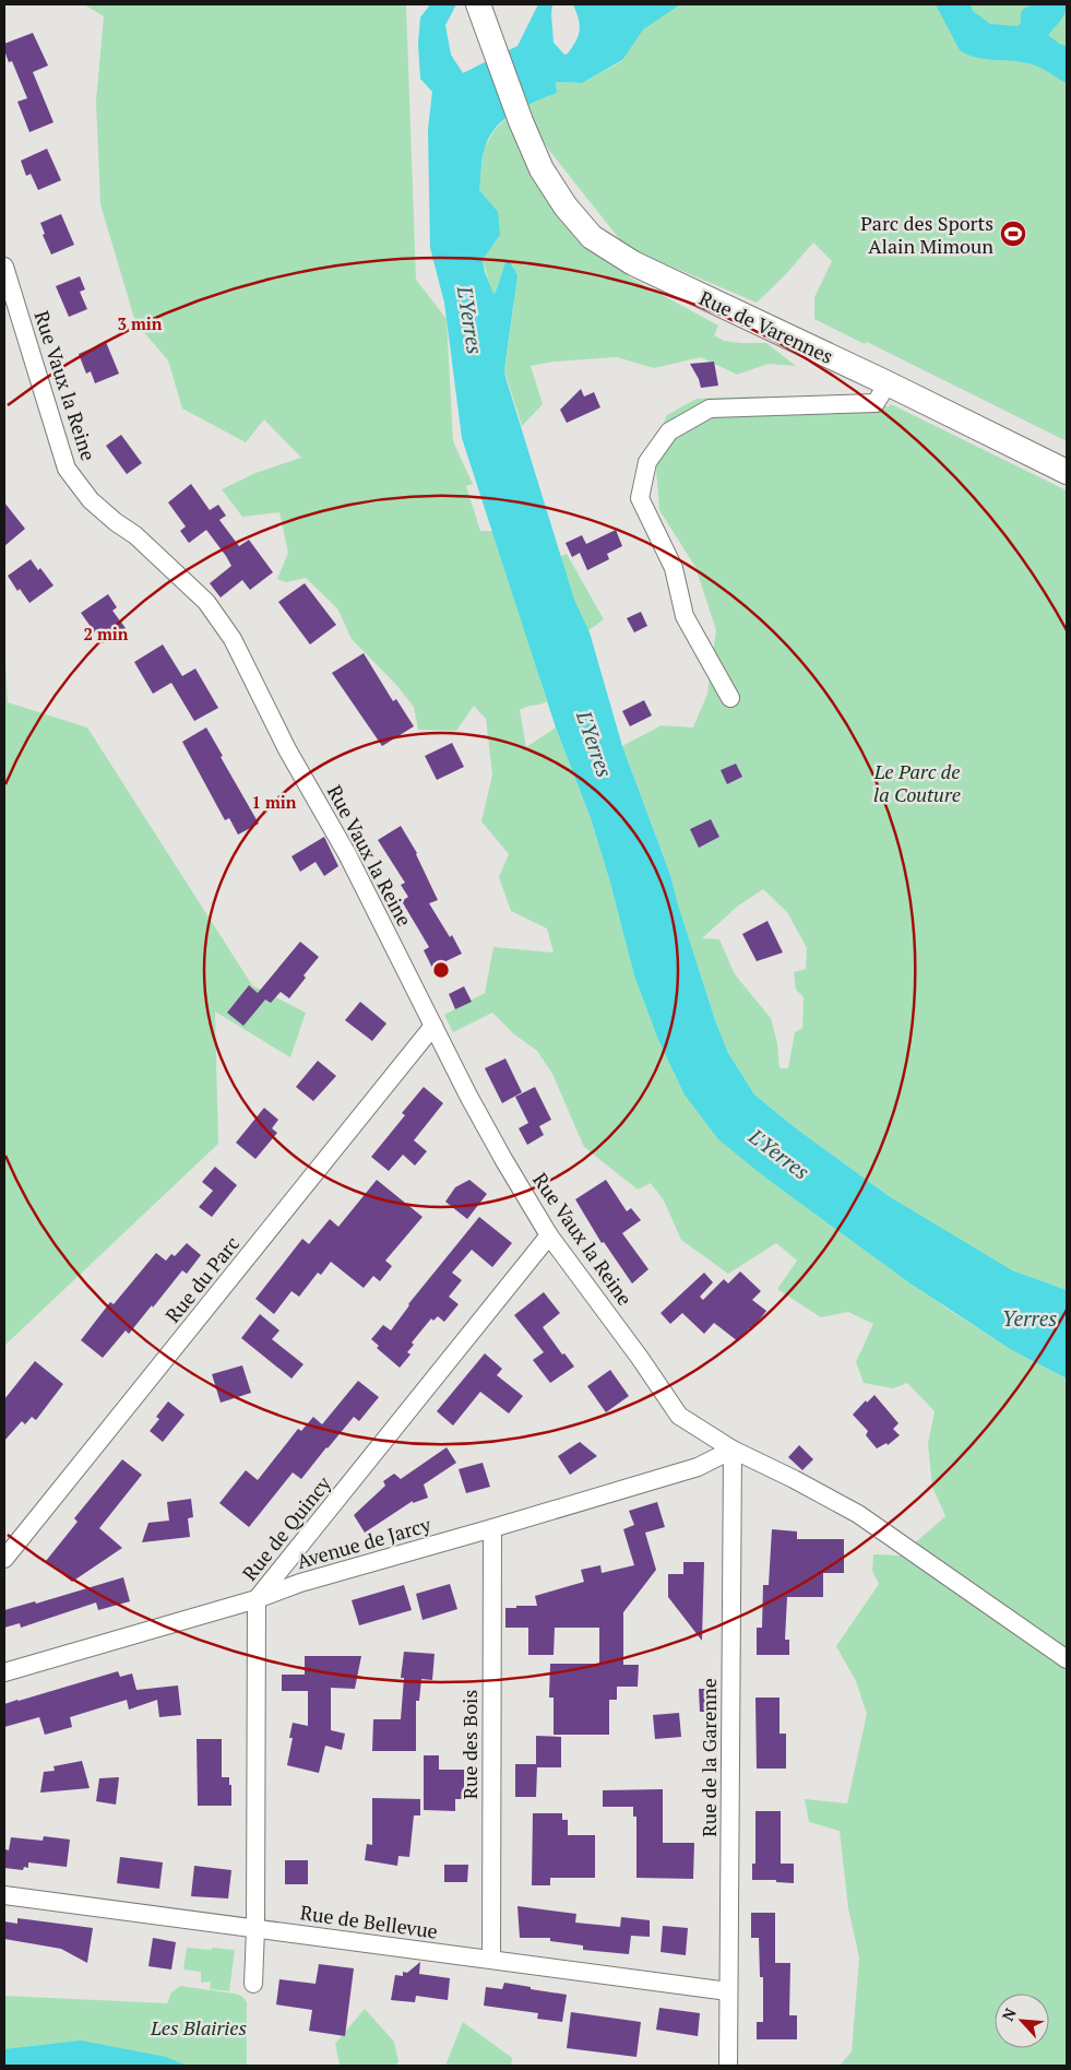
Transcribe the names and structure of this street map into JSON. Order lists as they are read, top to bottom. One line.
{"streets":{"street":["Rue de Varennes","Rue Vaux la Reine","Rue du Parc","Rue de Quincy","Avenue de Jarcy","Rue des Bois","Rue de la Garenne","Rue de Bellevue"]},"crossings":[["Rue Vaux la Reine","Rue du Parc"],["Rue Vaux la Reine","Rue de Quincy"],["Rue Vaux la Reine","Avenue de Jarcy"],["Rue Vaux la Reine","Rue de la Garenne"],["Rue de Quincy","Avenue de Jarcy"],["Rue de Quincy","Rue de Bellevue"],["Avenue de Jarcy","Rue des Bois"],["Avenue de Jarcy","Rue de la Garenne"],["Rue des Bois","Rue de Bellevue"],["Rue de la Garenne","Rue de Bellevue"]],"water":["L'Yerres","Yerres"],"parks":["Le Parc de la Couture","Les Blairies"],"places":{"sports":["Parc des Sports Alain Mimoun"]},"north":"top left","rings":["3 min","2 min","1 min"]}
